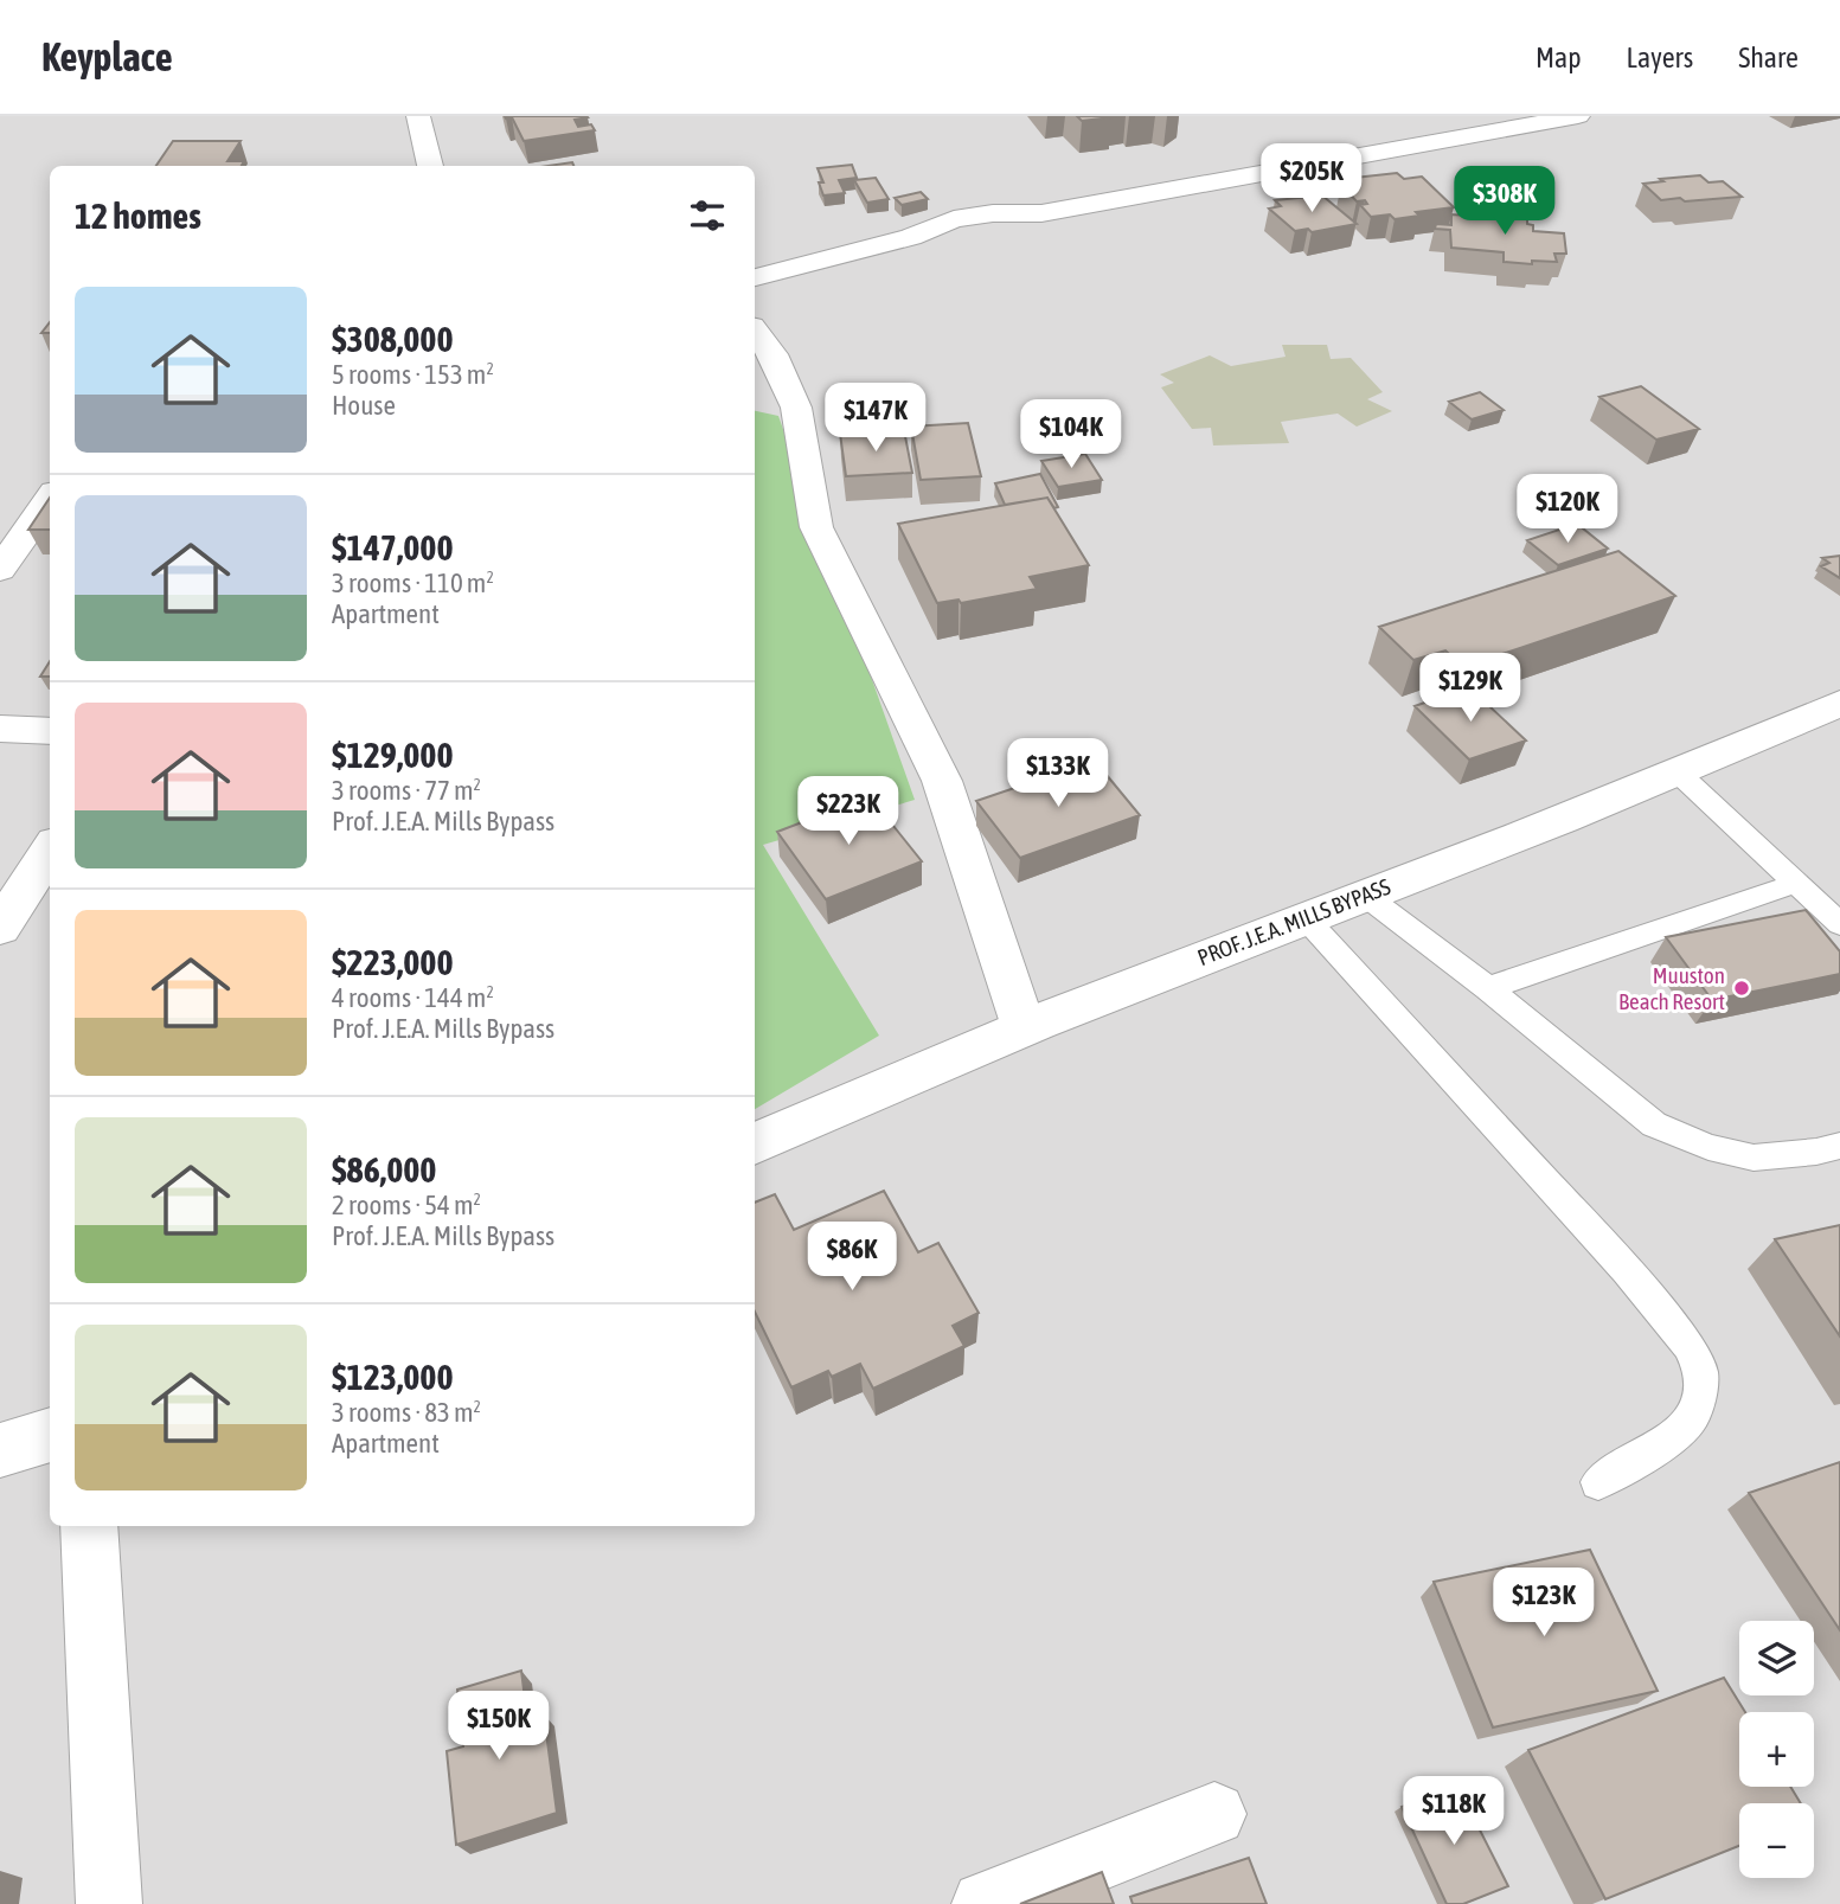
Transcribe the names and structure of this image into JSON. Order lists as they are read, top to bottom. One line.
{"streets":{"street":["PROF. J.E.A. MILLS BYPASS"]},"places":["Muuston Beach Resort"],"page":{"header":"Keyplace","nav":["Map","Layers","Share"],"price":["$205K","$308K","$147K","$104K","$120K","$129K","$133K","$223K","$86K","$123K","$150K","$118K"],"heading":"12 homes","list":[{"name":"$308,000","note":"5 rooms · 153 m² · House"},{"name":"$147,000","note":"3 rooms · 110 m² · Apartment"},{"name":"$129,000","note":"3 rooms · 77 m² · Prof. J.E.A. Mills Bypass"},{"name":"$223,000","note":"4 rooms · 144 m² · Prof. J.E.A. Mills Bypass"},{"name":"$86,000","note":"2 rooms · 54 m² · Prof. J.E.A. Mills Bypass"},{"name":"$123,000","note":"3 rooms · 83 m² · Apartment"}],"map_buttons":["+","−"]}}
